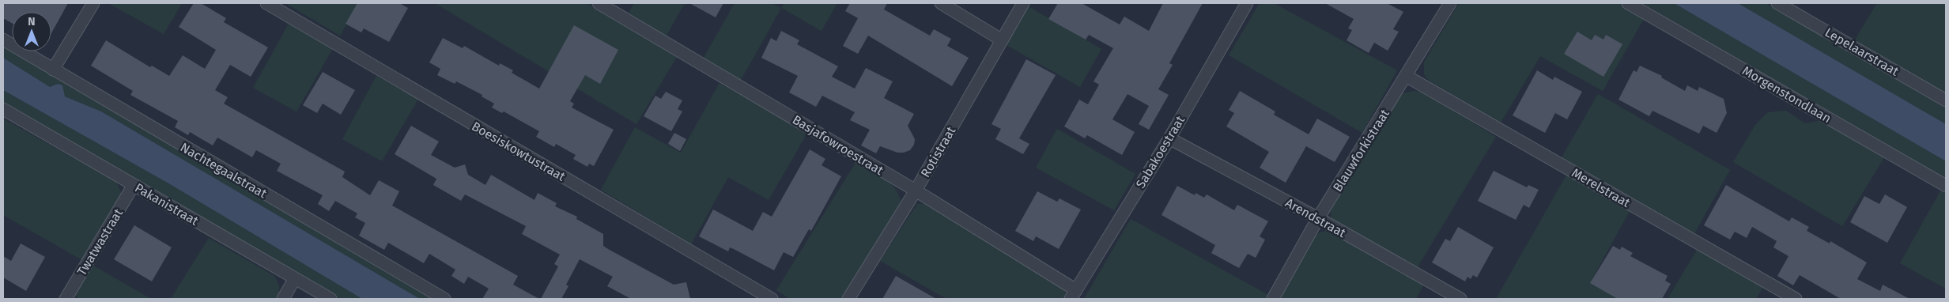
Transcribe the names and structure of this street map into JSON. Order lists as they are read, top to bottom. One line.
{"streets":{"street":["Lepelaarstraat","Morgenstondlaan","Basjafowroestraat","Blauwforkistraat","Boesiskowtustraat","Rotistraat","Sabakoestraat","Nachtegaalstraat","Merelstraat","Pakanistraat","Arendstraat","Twatwastraat"]},"crossings":[["Basjafowroestraat","Rotistraat"],["Basjafowroestraat","Sabakoestraat"],["Blauwforkistraat","Merelstraat"],["Blauwforkistraat","Arendstraat"],["Sabakoestraat","Arendstraat"],["Pakanistraat","Twatwastraat"]],"north":"top"}
